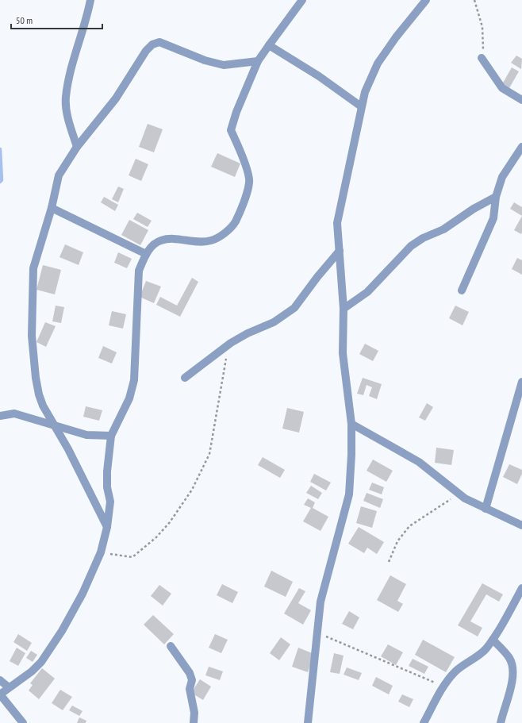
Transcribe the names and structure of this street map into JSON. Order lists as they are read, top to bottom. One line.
{"scale_bar":"50 m"}
